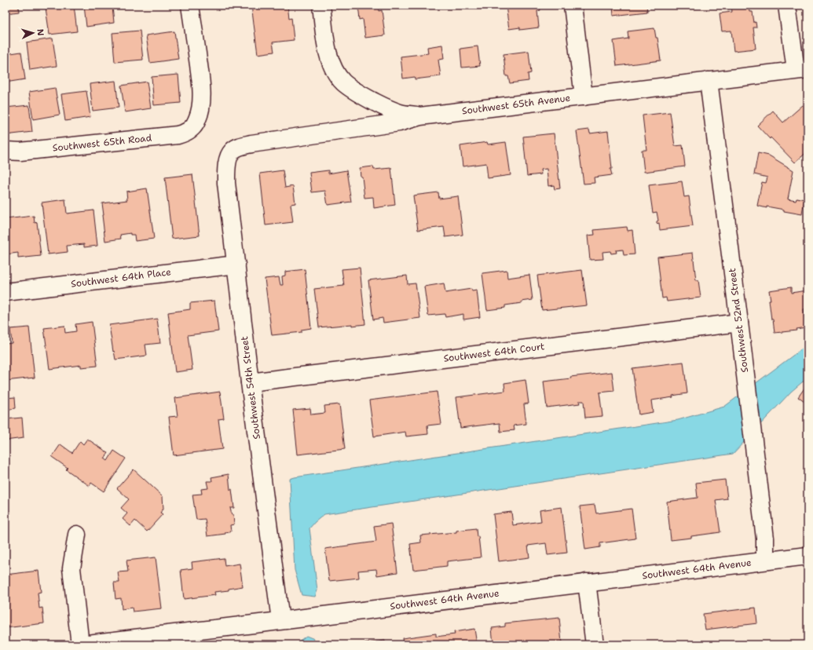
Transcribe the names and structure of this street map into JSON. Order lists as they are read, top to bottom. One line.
{"streets":{"street":["Southwest 65th Avenue","Southwest 65th Road","Southwest 64th Place","Southwest 52nd Street","Southwest 64th Court","Southwest 54th Street","Southwest 64th Avenue"]},"crossings":[["Southwest 65th Avenue","Southwest 52nd Street"],["Southwest 65th Avenue","Southwest 54th Street"],["Southwest 64th Place","Southwest 54th Street"],["Southwest 52nd Street","Southwest 64th Court"],["Southwest 52nd Street","Southwest 64th Avenue"],["Southwest 64th Court","Southwest 54th Street"],["Southwest 54th Street","Southwest 64th Avenue"]],"north":"right"}
